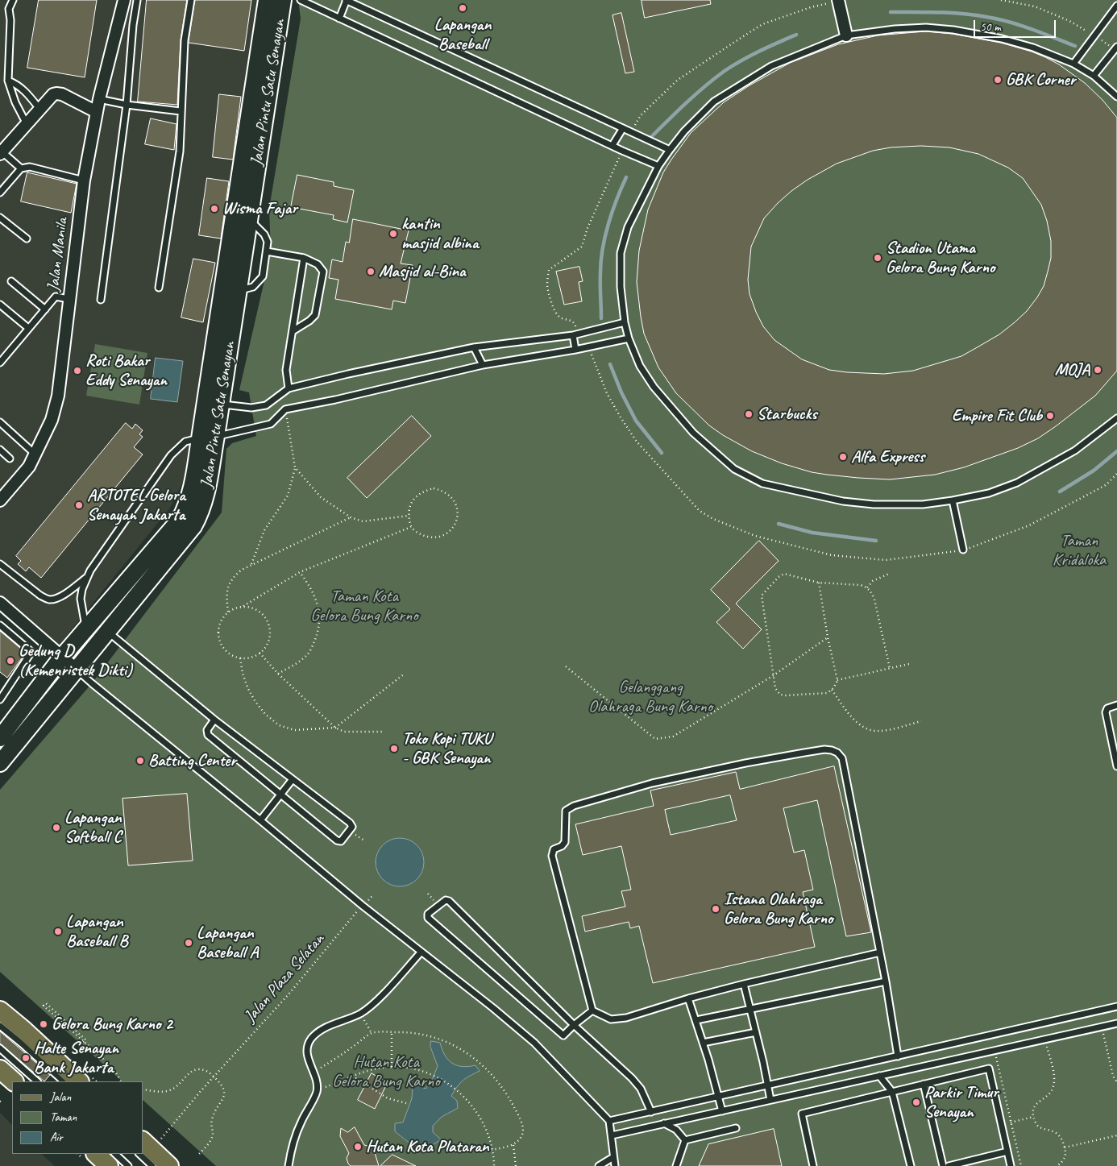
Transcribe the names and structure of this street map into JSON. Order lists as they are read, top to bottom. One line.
{"streets":{"main road":["Jalan Pintu Satu Senayan"],"street":["Jalan Manila"],"path":["Jalan Plaza Selatan"]},"parks":["Taman Kridaloka","Taman Kota Gelora Bung Karno","Gelanggang Olahraga Bung Karno","Hutan Kota Gelora Bung Karno"],"places":["Lapangan Baseball","GBK Corner","Wisma Fajar","kantin masjid albina","Stadion Utama Gelora Bung Karno","Masjid al-Bina","MOJA","Roti Bakar Eddy Senayan","Starbucks","Empire Fit Club","Alfa Express","ARTOTEL Gelora Senayan Jakarta","Gedung D (Kemenristek Dikti)","Toko Kopi TUKU - GBK Senayan","Batting Center","Lapangan Softball C","Istana Olahraga Gelora Bung Karno","Lapangan Baseball B","Lapangan Baseball A","Gelora Bung Karno 2","Halte Senayan Bank Jakarta","Parkir Timur Senayan","Hutan Kota Plataran"],"legend":["Jalan","Taman","Air"],"scale_bar":"50 m"}
